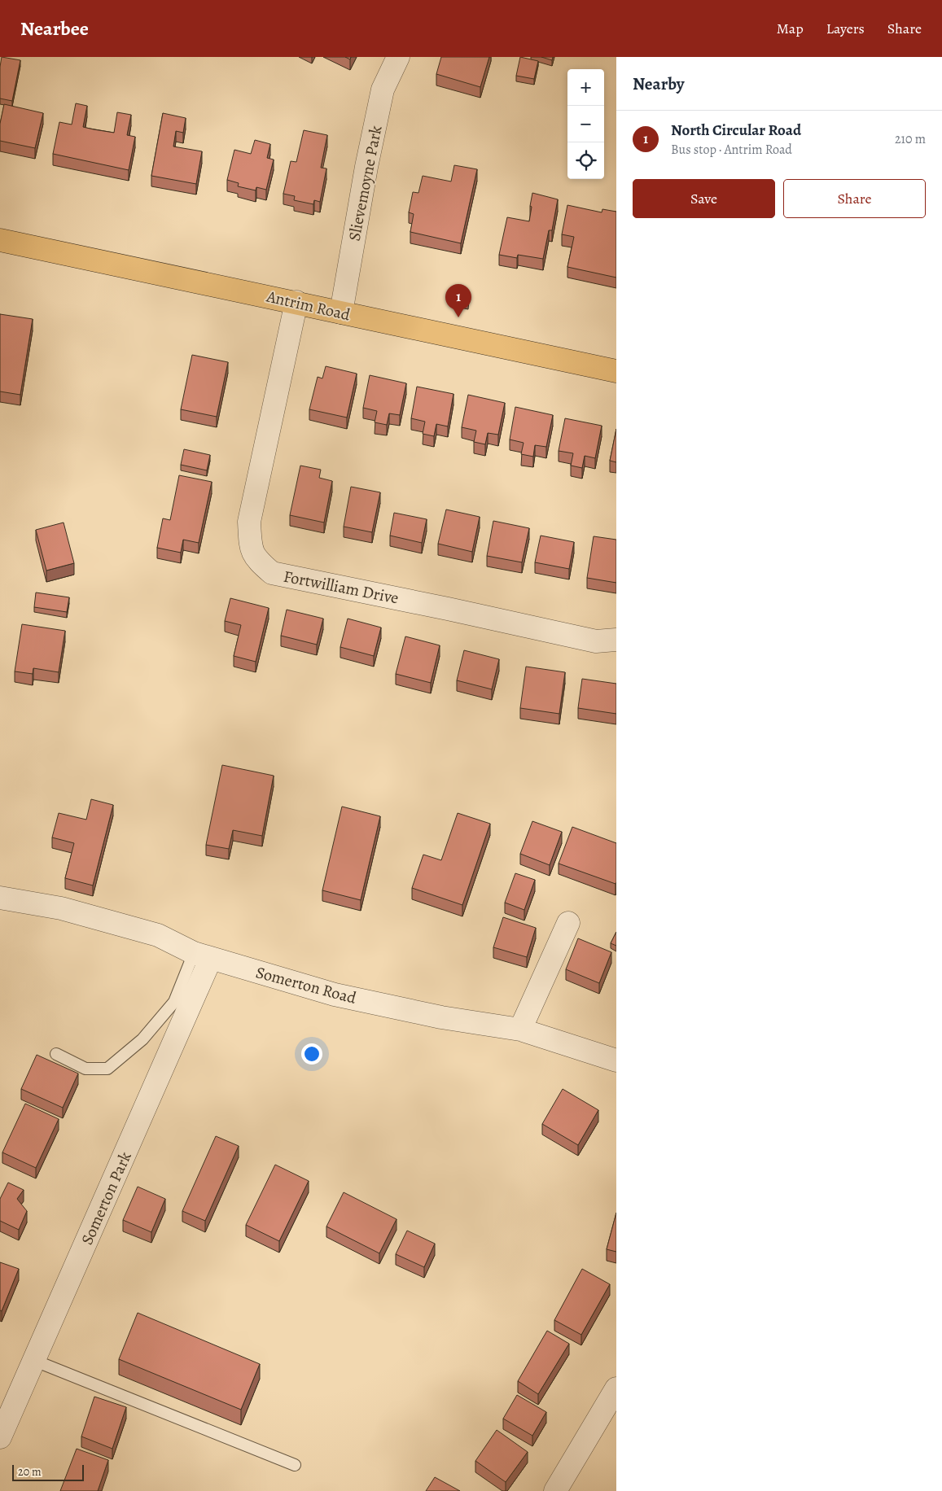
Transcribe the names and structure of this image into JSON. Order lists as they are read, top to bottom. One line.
{"streets":{"main road":["Antrim Road"],"street":["Slievemoyne Park","Fortwilliam Drive","Somerton Road","Somerton Park"]},"crossings":[["Slievemoyne Park","Antrim Road"],["Antrim Road","Fortwilliam Drive"],["Somerton Road","Somerton Park"]],"scale_bar":"20 m","page":{"header":"Nearbee","nav":["Map","Layers","Share"],"heading":"Nearby","map_buttons":["+","−"],"list":[{"mark":"1","name":"North Circular Road","note":"Bus stop · Antrim Road","value":"210 m"}],"buttons":["Save","Share"],"pins":"1","scale":"20 m"}}
